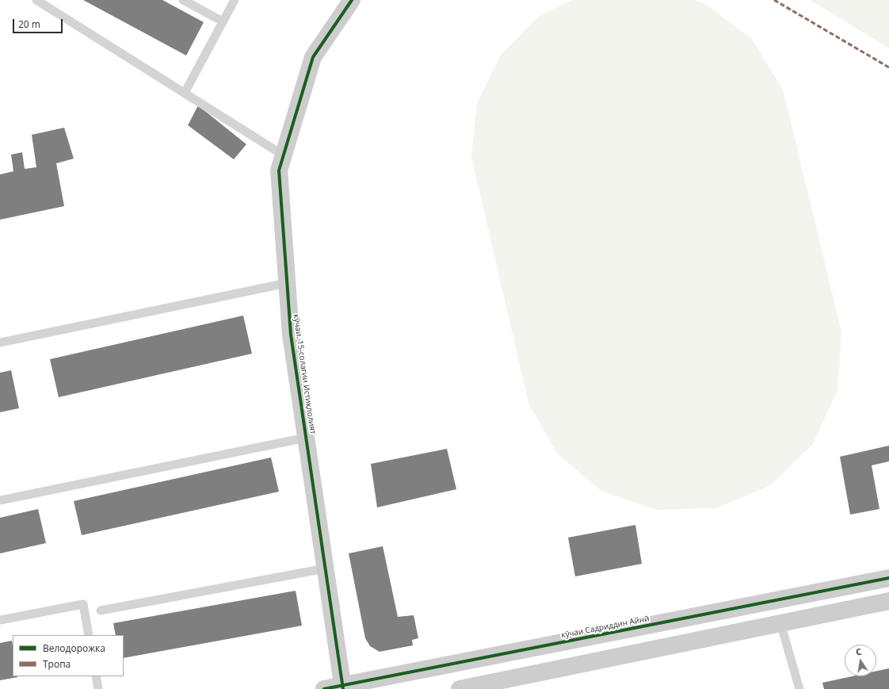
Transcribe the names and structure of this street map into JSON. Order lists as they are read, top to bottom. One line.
{"streets":{"street":["кӯчаи. 15-солагии Истиқлолият","кӯчаи Садриддин Айнӣ"]},"crossings":[["кӯчаи. 15-солагии Истиқлолият","кӯчаи Садриддин Айнӣ"]],"legend":["Велодорожка","Тропа"],"scale_bar":"20 m","north":"top"}
